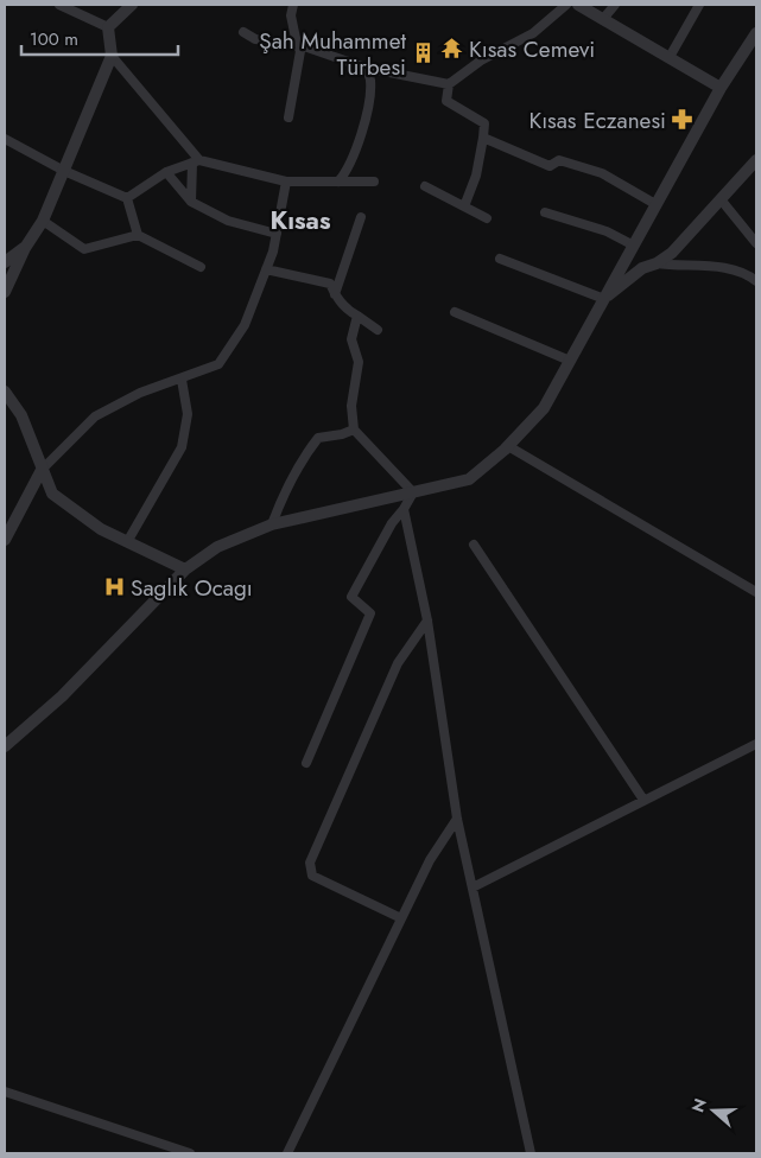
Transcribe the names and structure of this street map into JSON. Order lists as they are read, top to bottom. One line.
{"districts":["Kısas"],"places":{"temple":["Kısas Cemevi"],"building":["Şah Muhammet Türbesi"],"pharmacy":["Kısas Eczanesi"],"hospital":["Saglık Ocagı"]},"scale_bar":"100 m","north":"left"}
